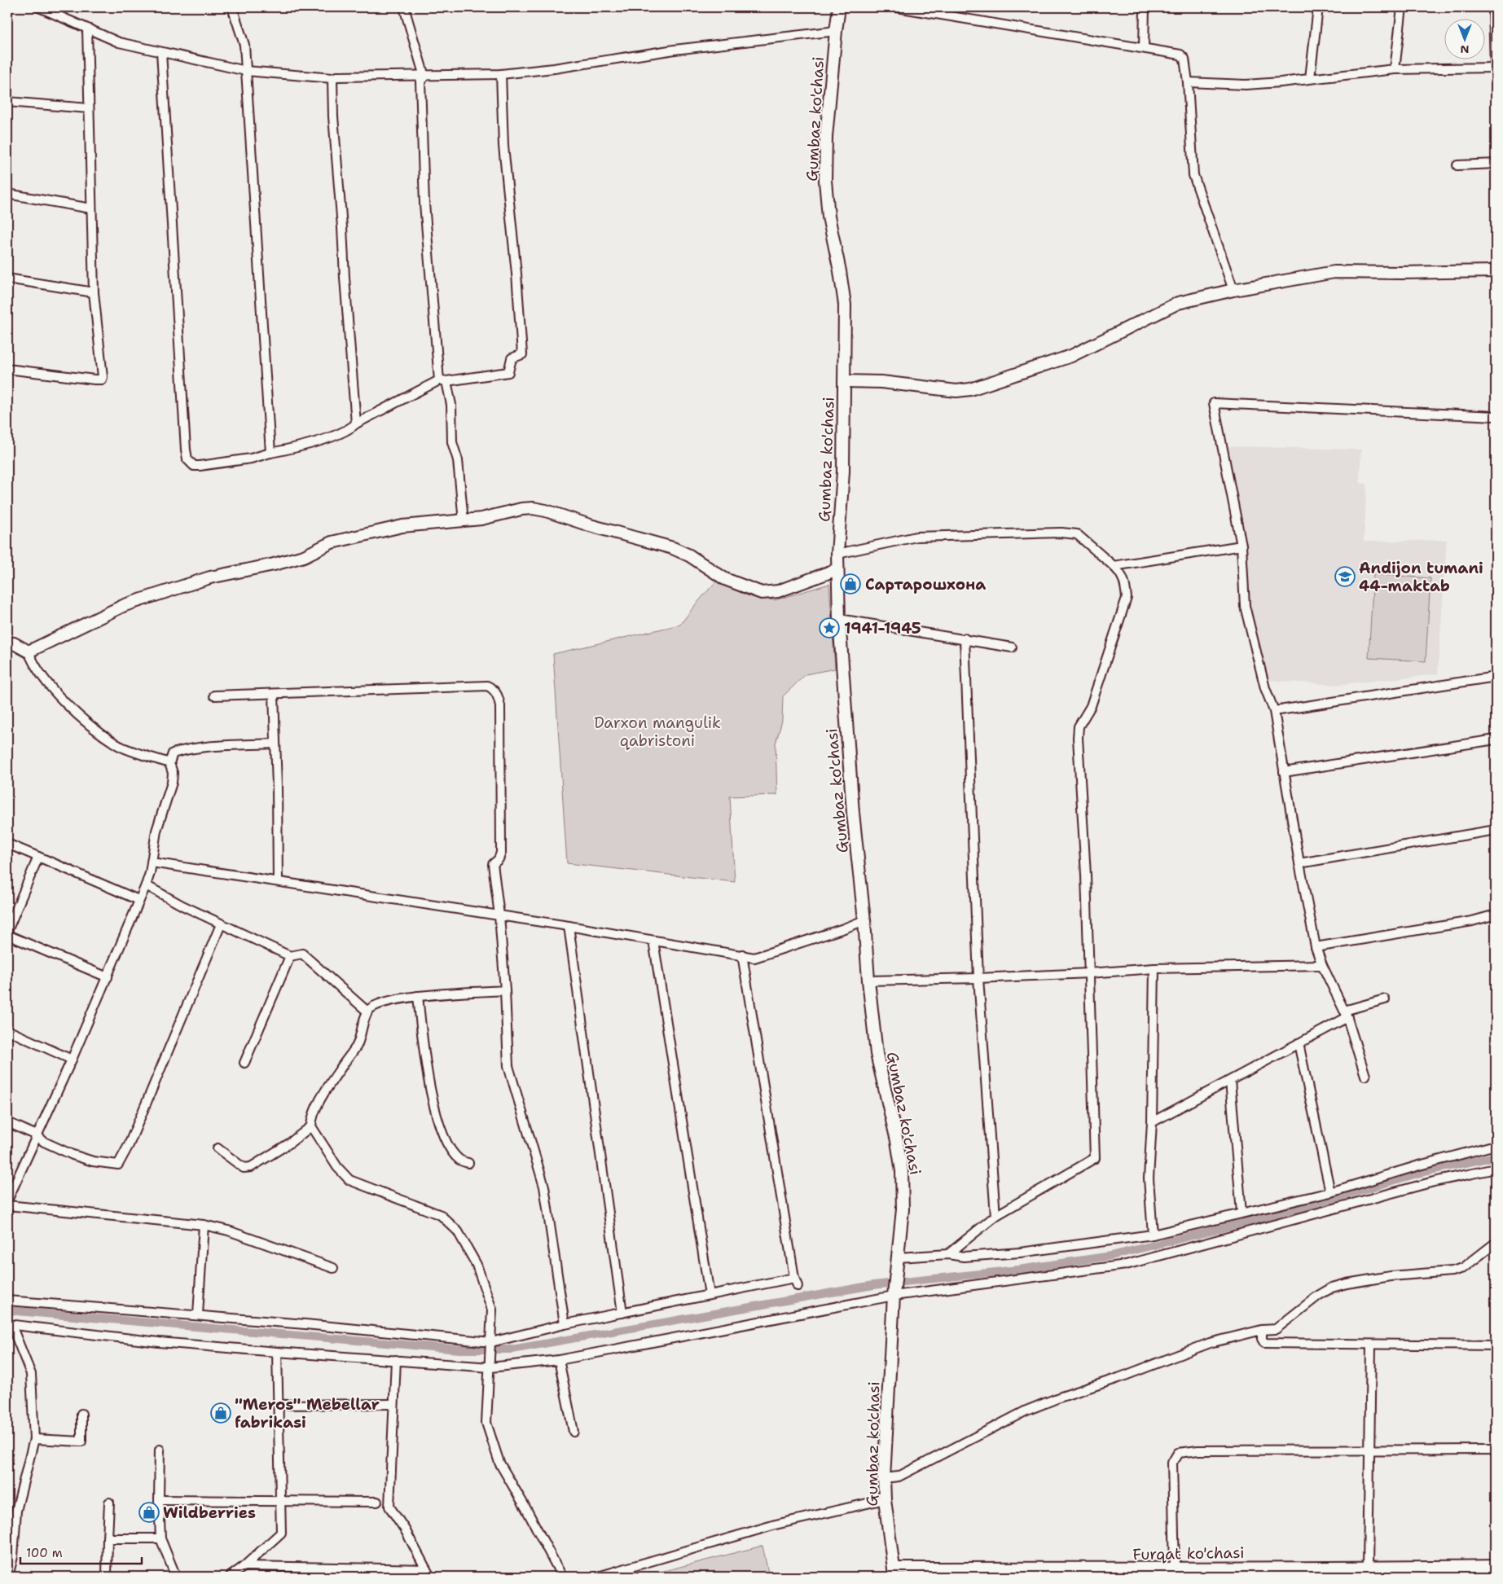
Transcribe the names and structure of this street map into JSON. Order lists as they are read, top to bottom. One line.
{"streets":{"main road":["Gumbaz ko'chasi","Furqat ko'chasi"]},"crossings":[["Gumbaz ko'chasi","Furqat ko'chasi"]],"parks":["Darxon mangulik qabristoni"],"places":{"school or university":["Andijon tumani 44-maktab"],"shop":["Сартарошхона","\"Meros\" Mebellar fabrikasi","Wildberries"],"place":["1941-1945"]},"scale_bar":"100 m","north":"bottom"}
